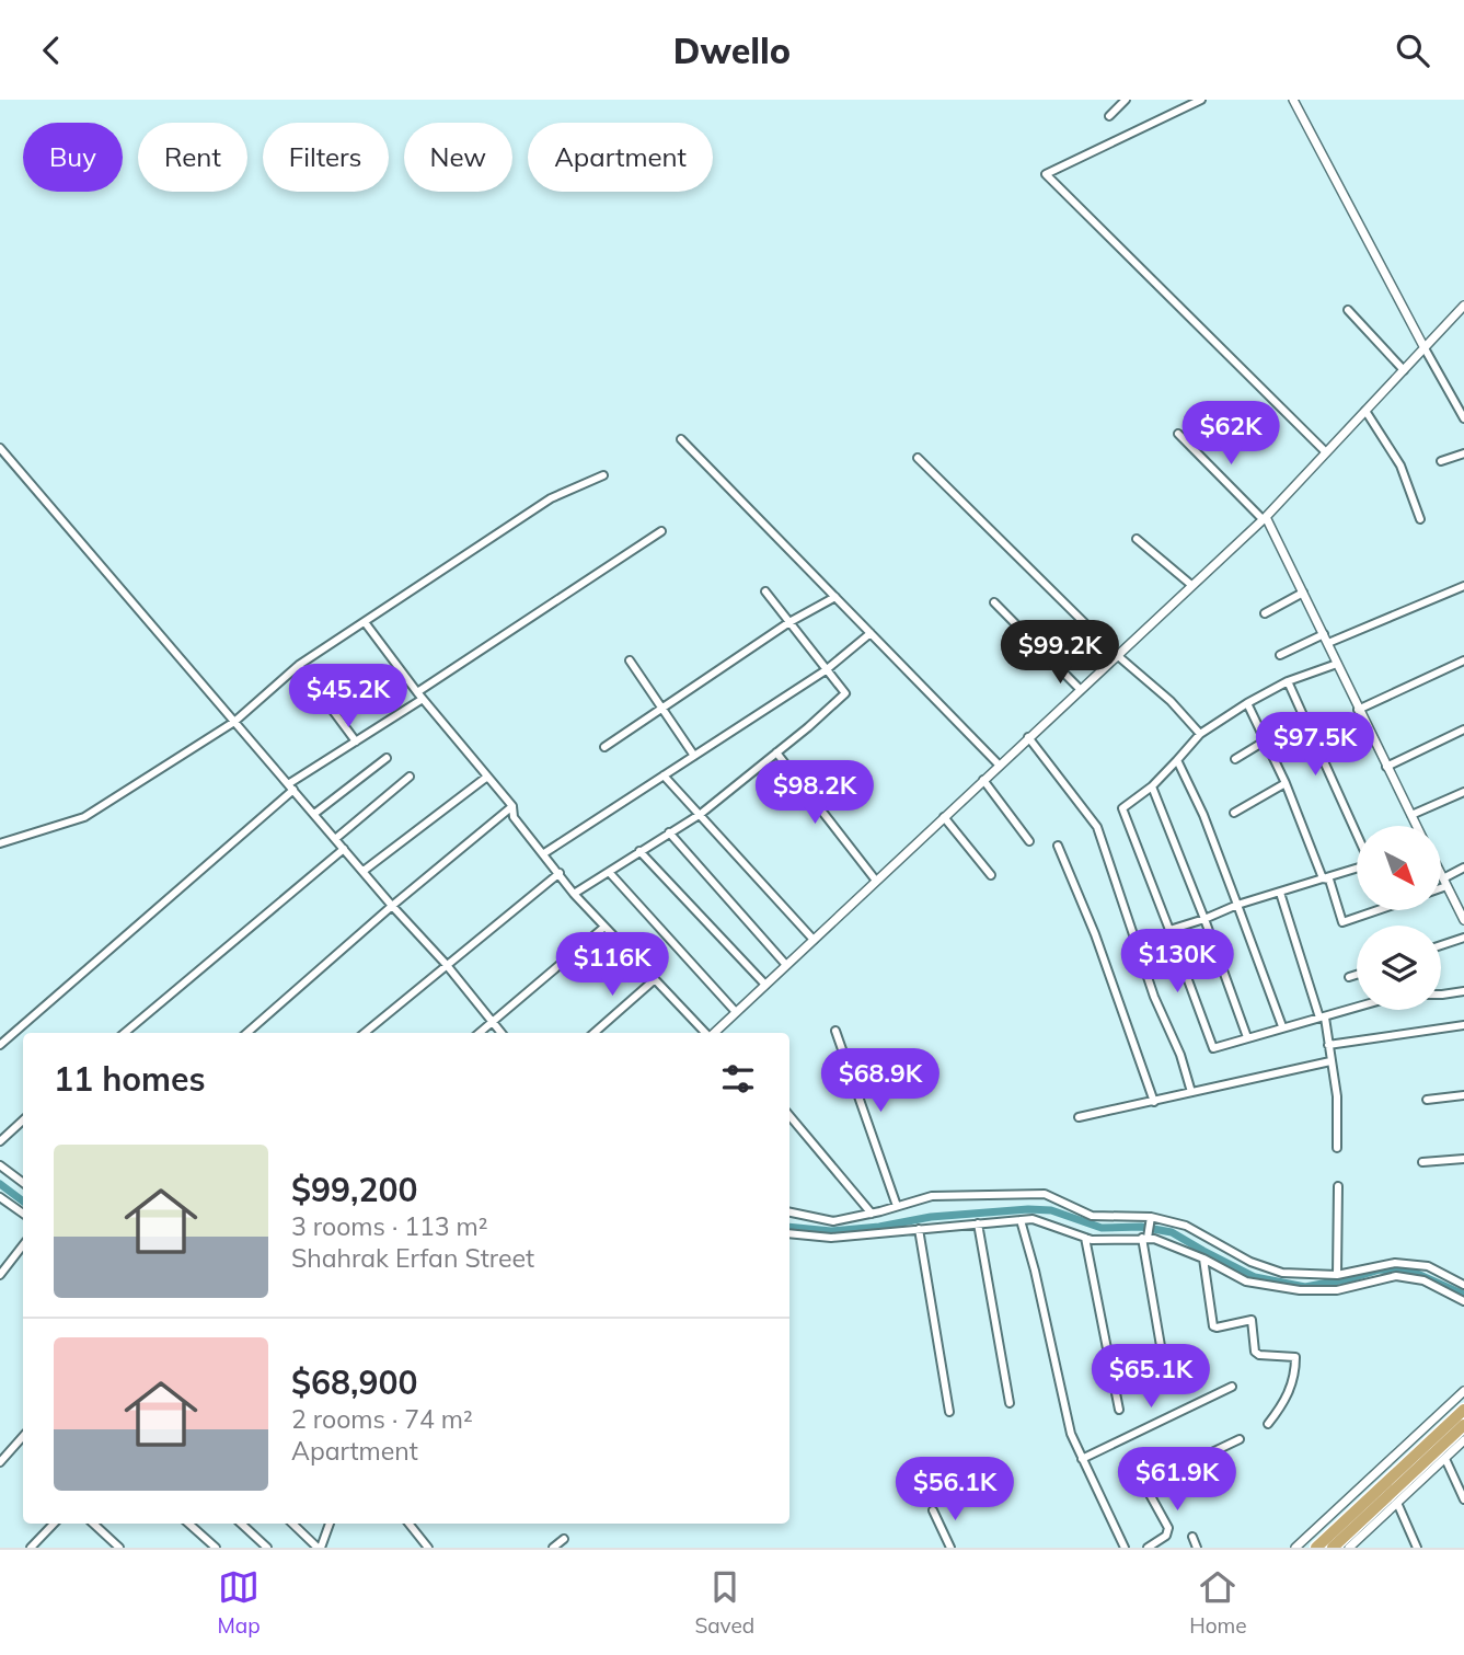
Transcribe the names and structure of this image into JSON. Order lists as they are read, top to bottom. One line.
{"north":"bottom right","page":{"header":"Dwello","chip":["Buy","Rent","Filters","New","Apartment"],"price":["$62K","$99.2K","$45.2K","$97.5K","$98.2K","$130K","$116K","$68.9K","$65.1K","$61.9K","$56.1K"],"heading":"11 homes","list":[{"name":"$99,200","note":"3 rooms · 113 m² · Shahrak Erfan Street"},{"name":"$68,900","note":"2 rooms · 74 m² · Apartment"}],"tabs":["Map","Saved","Home"]}}
